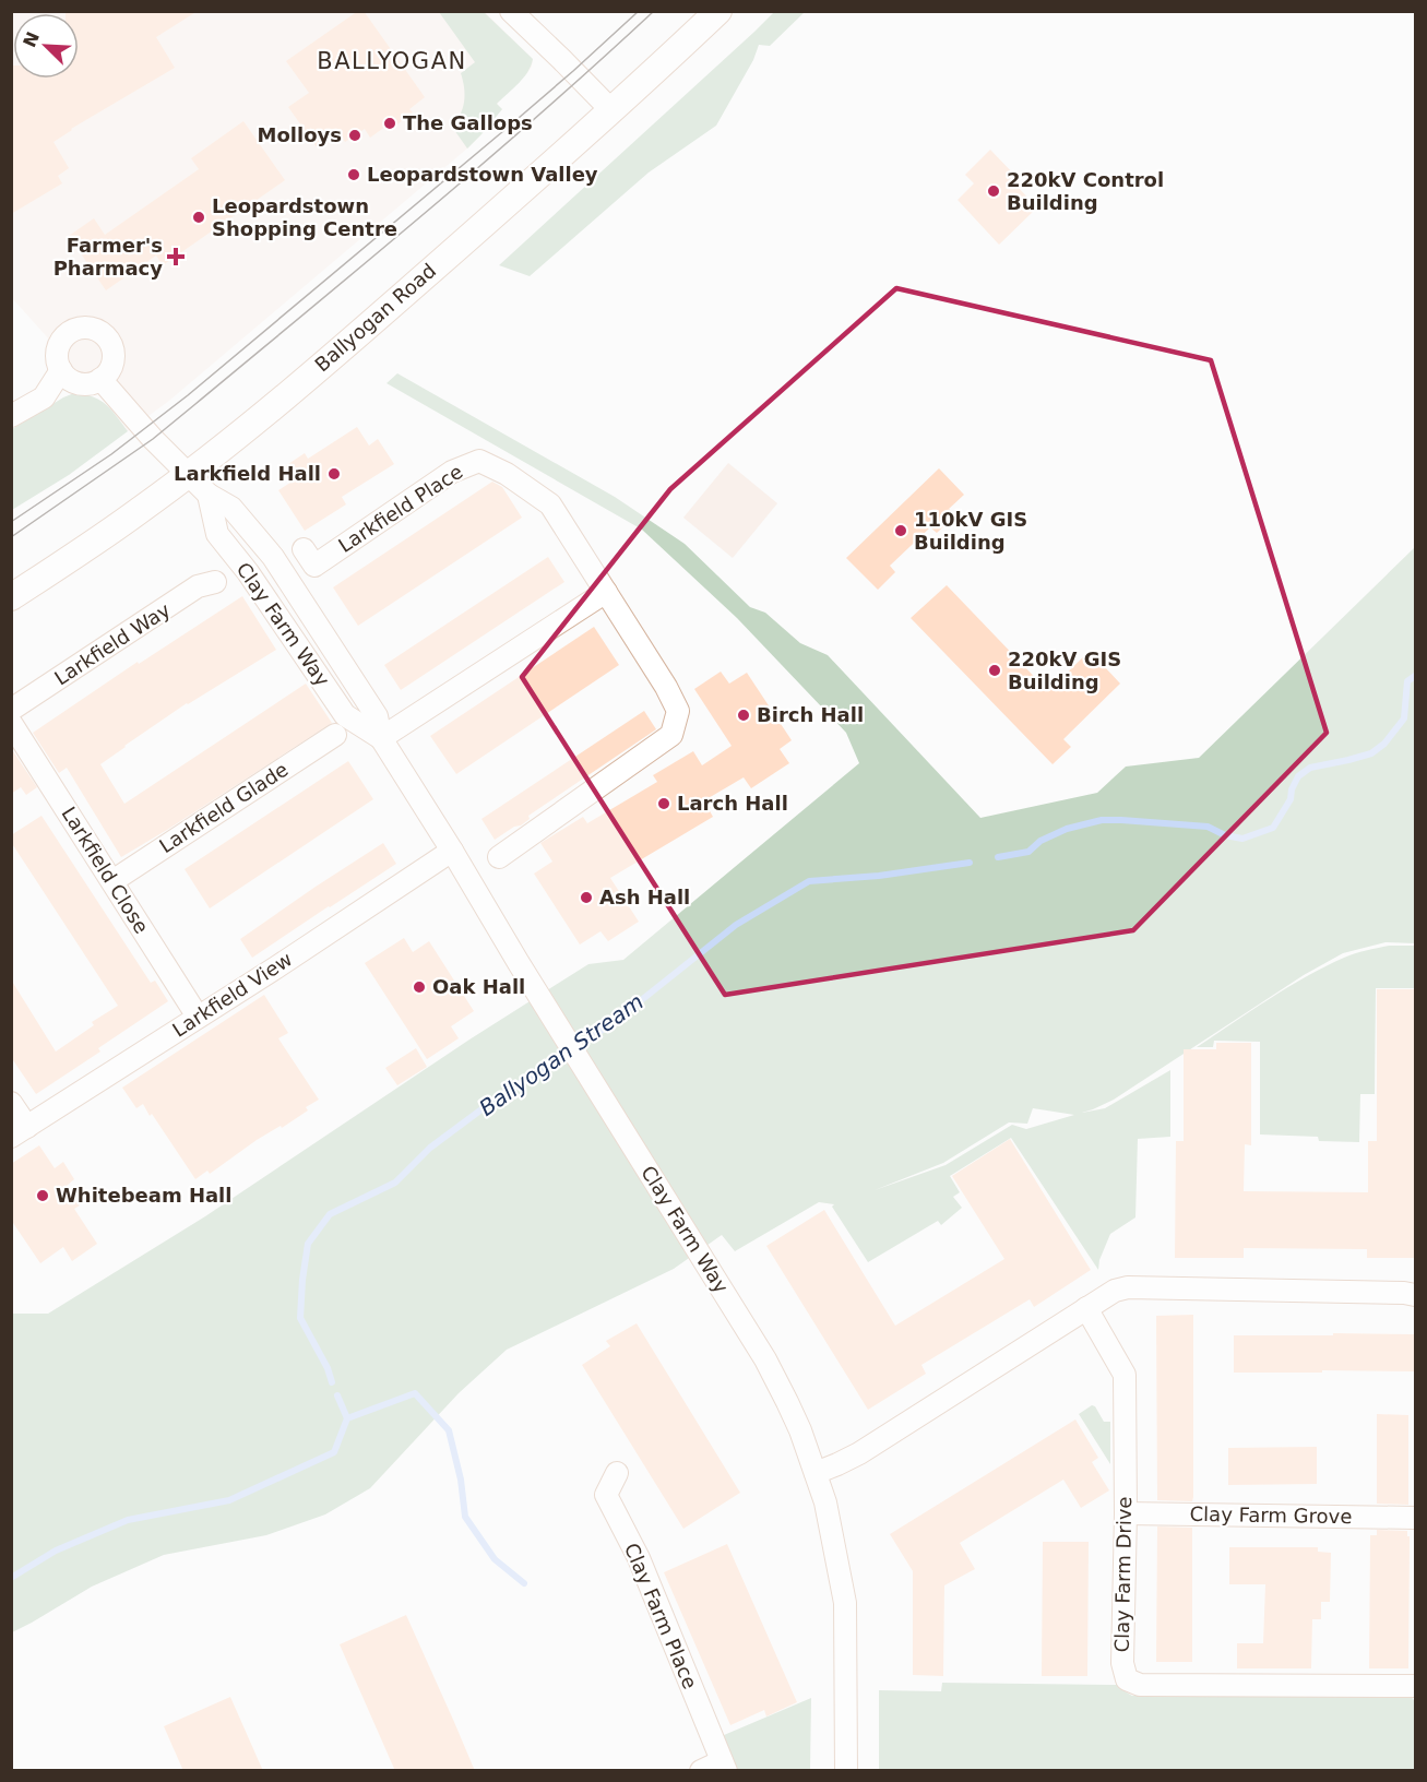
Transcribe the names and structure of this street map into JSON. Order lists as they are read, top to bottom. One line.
{"streets":{"street":["Ballyogan Road","Larkfield Place","Clay Farm Way","Larkfield Way","Larkfield Glade","Larkfield Close","Larkfield View","Clay Farm Grove","Clay Farm Drive","Clay Farm Place"]},"crossings":[["Ballyogan Road","Clay Farm Way"],["Clay Farm Way","Larkfield View"],["Larkfield Glade","Larkfield Close"],["Larkfield Close","Larkfield View"],["Clay Farm Grove","Clay Farm Drive"]],"districts":["BALLYOGAN"],"water":["Ballyogan Stream"],"places":{"other":["The Gallops","Molloys","Leopardstown Valley","220kV Control Building","Leopardstown Shopping Centre","Larkfield Hall","110kV GIS Building","220kV GIS Building","Birch Hall","Larch Hall","Ash Hall","Oak Hall","Whitebeam Hall"],"health":["Farmer's Pharmacy"]},"north":"top left"}
